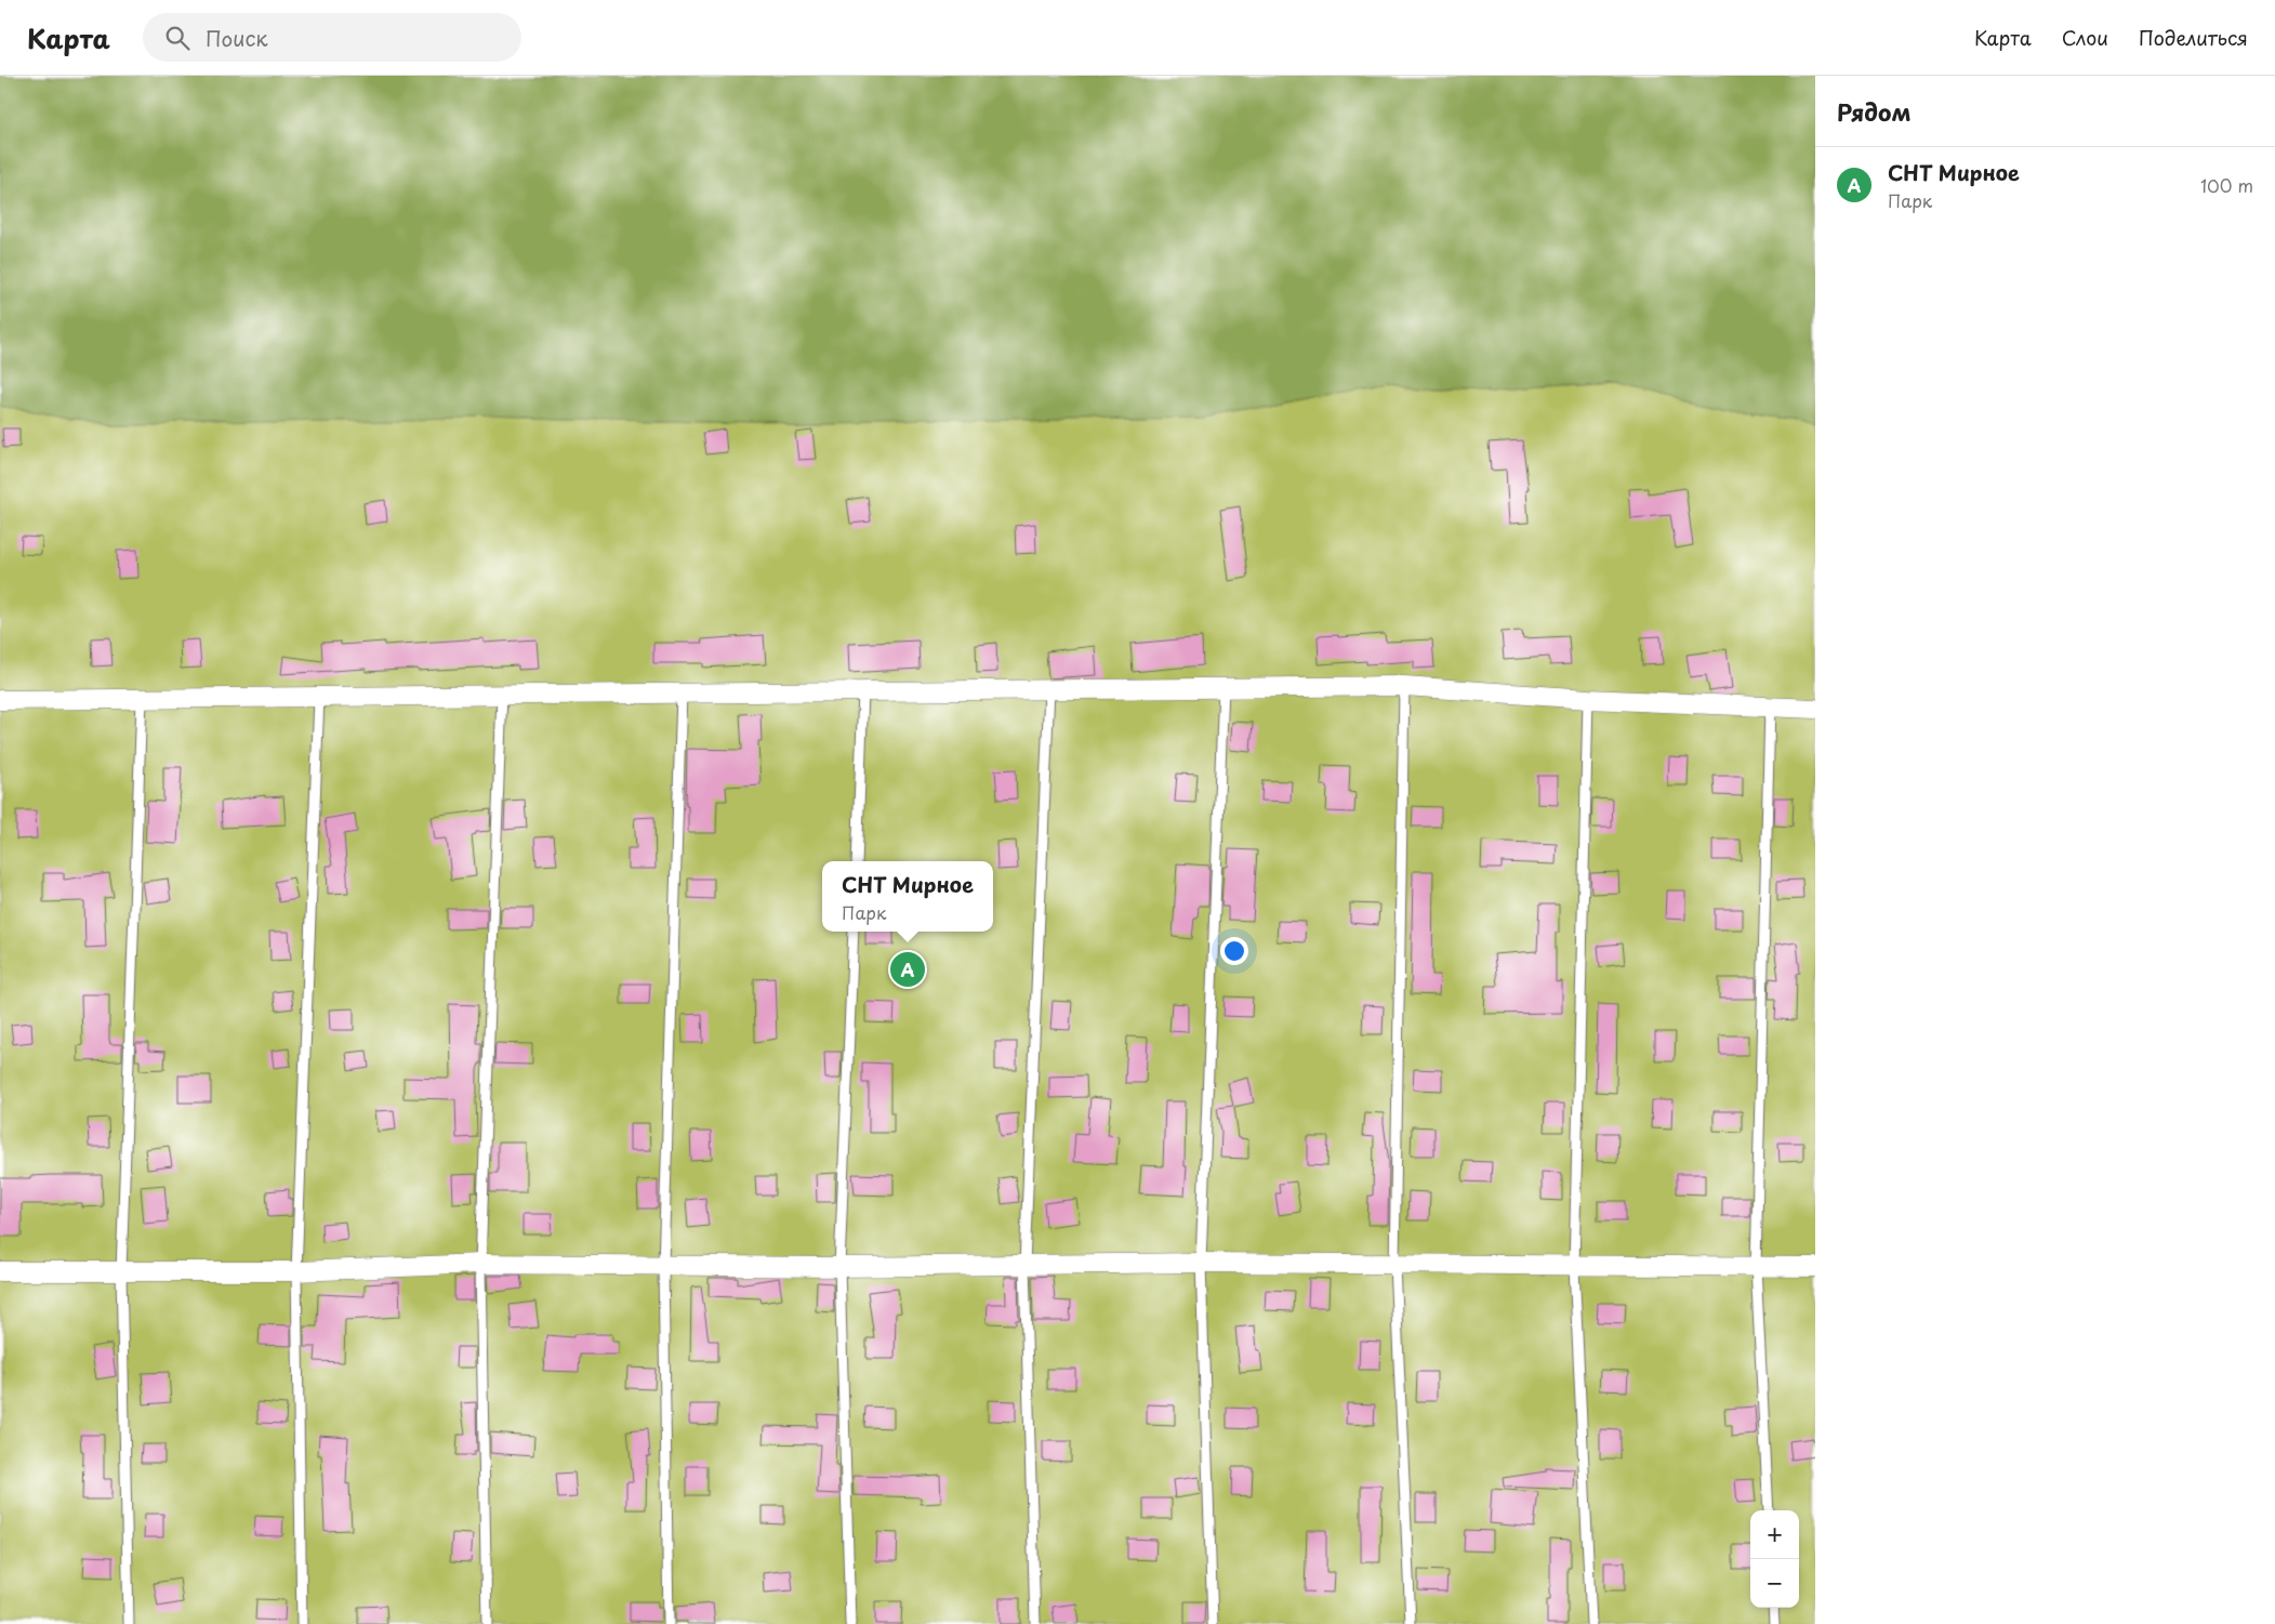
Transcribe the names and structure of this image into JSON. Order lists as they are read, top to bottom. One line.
{"page":{"header":"Карта","search":"Поиск","nav":["Карта","Слои","Поделиться"],"heading":"Рядом","list":[{"mark":"A","name":"СНТ Мирное","note":"Парк","value":"100 m"}],"popup":["СНТ Мирное","Парк"],"pins":"A","map_buttons":["+","−"]}}
